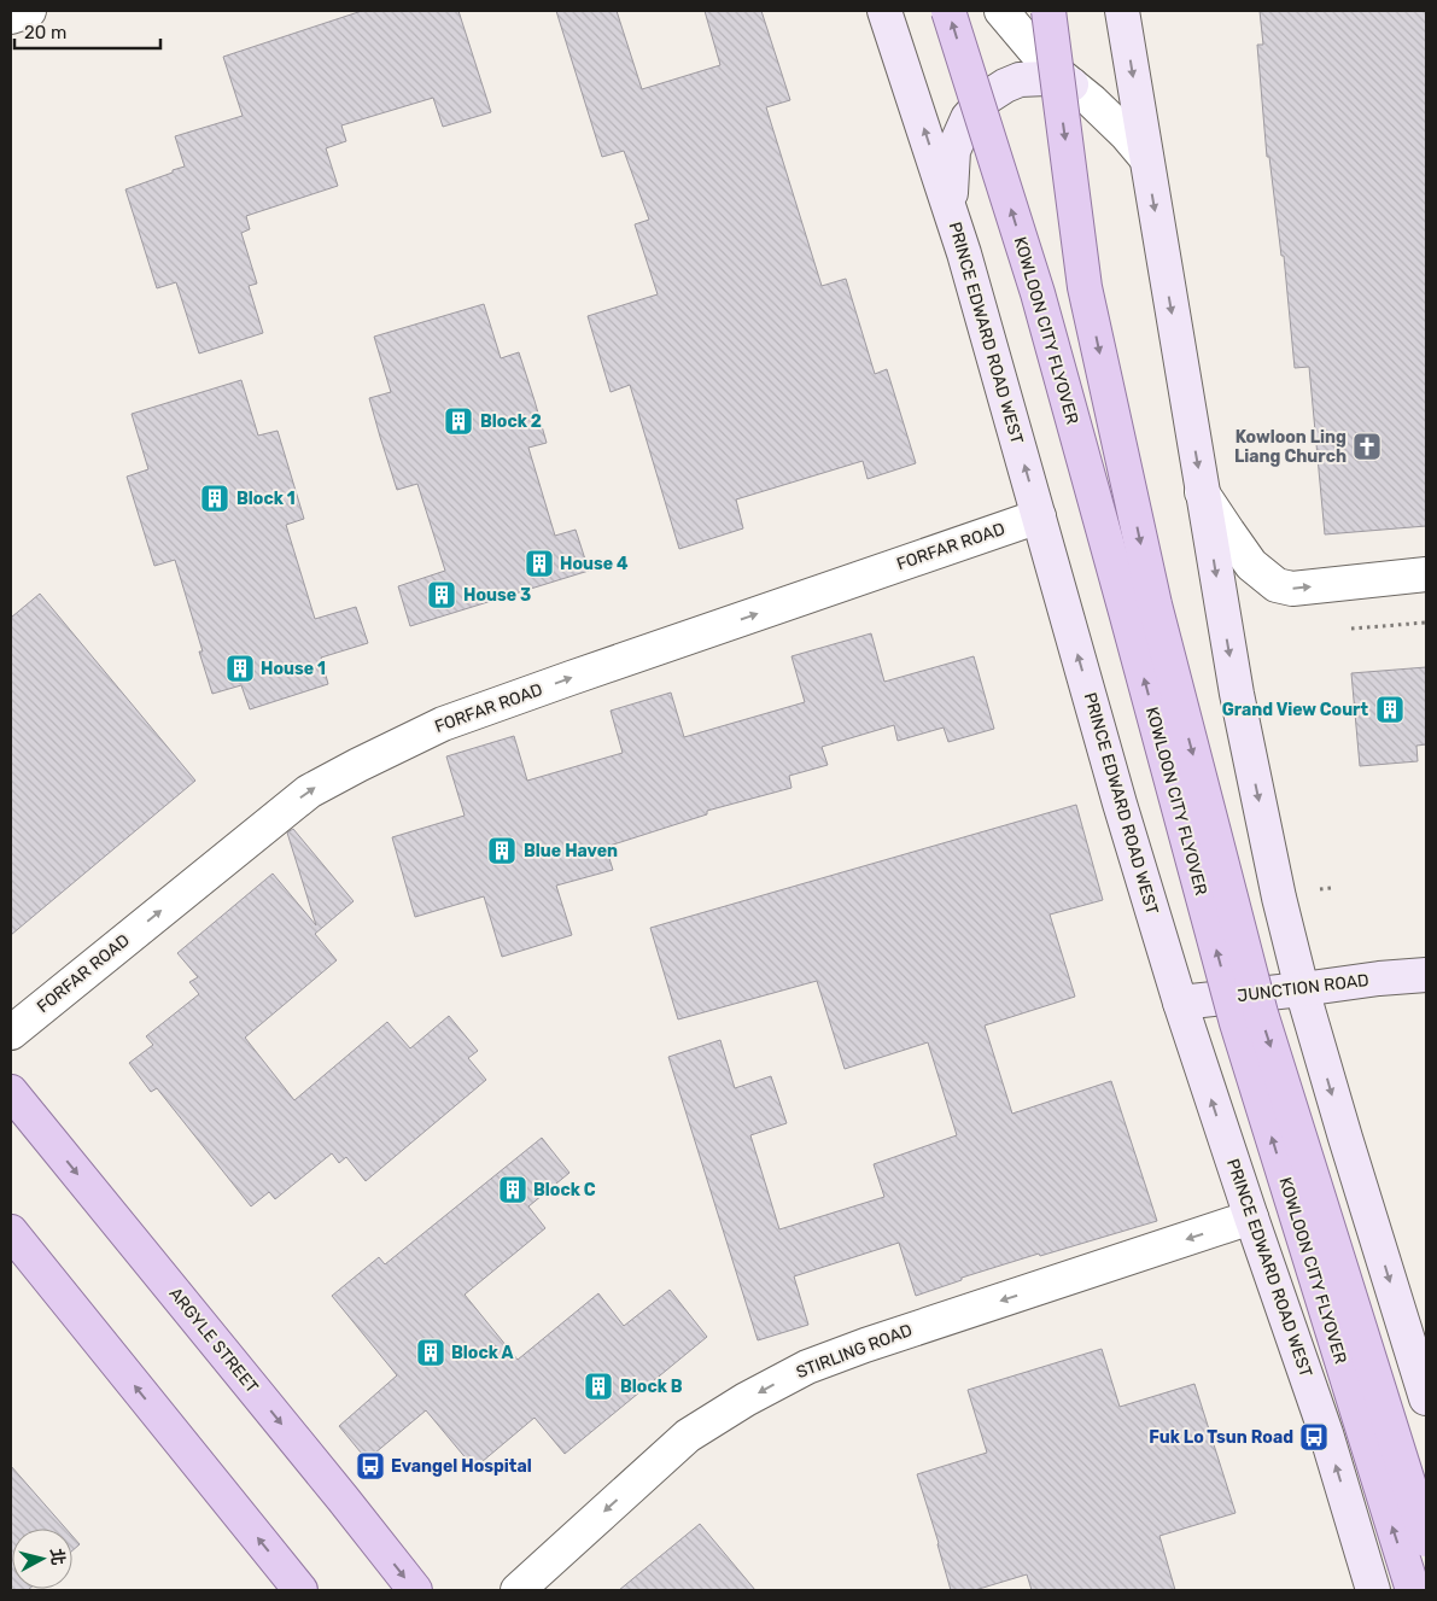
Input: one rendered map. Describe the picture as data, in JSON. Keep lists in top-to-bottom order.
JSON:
{
  "streets": {
    "main road": [
      "KOWLOON CITY FLYOVER",
      "PRINCE EDWARD ROAD WEST",
      "JUNCTION ROAD",
      "ARGYLE STREET"
    ],
    "street": ["FORFAR ROAD", "STIRLING ROAD"]
  },
  "crossings": [
    ["PRINCE EDWARD ROAD WEST", "FORFAR ROAD"],
    ["PRINCE EDWARD ROAD WEST", "JUNCTION ROAD"],
    ["PRINCE EDWARD ROAD WEST", "STIRLING ROAD"]
  ],
  "one_way": ["FORFAR ROAD", "STIRLING ROAD"],
  "places": {
    "building": [
      "Block 2",
      "Block 1",
      "House 4",
      "House 3",
      "House 1",
      "Grand View Court",
      "Blue Haven",
      "Block C",
      "Block A",
      "Block B"
    ],
    "church": ["Kowloon Ling Liang Church"],
    "bus stop": ["Fuk Lo Tsun Road", "Evangel Hospital"]
  },
  "scale_bar": "20 m",
  "north": "right"
}
